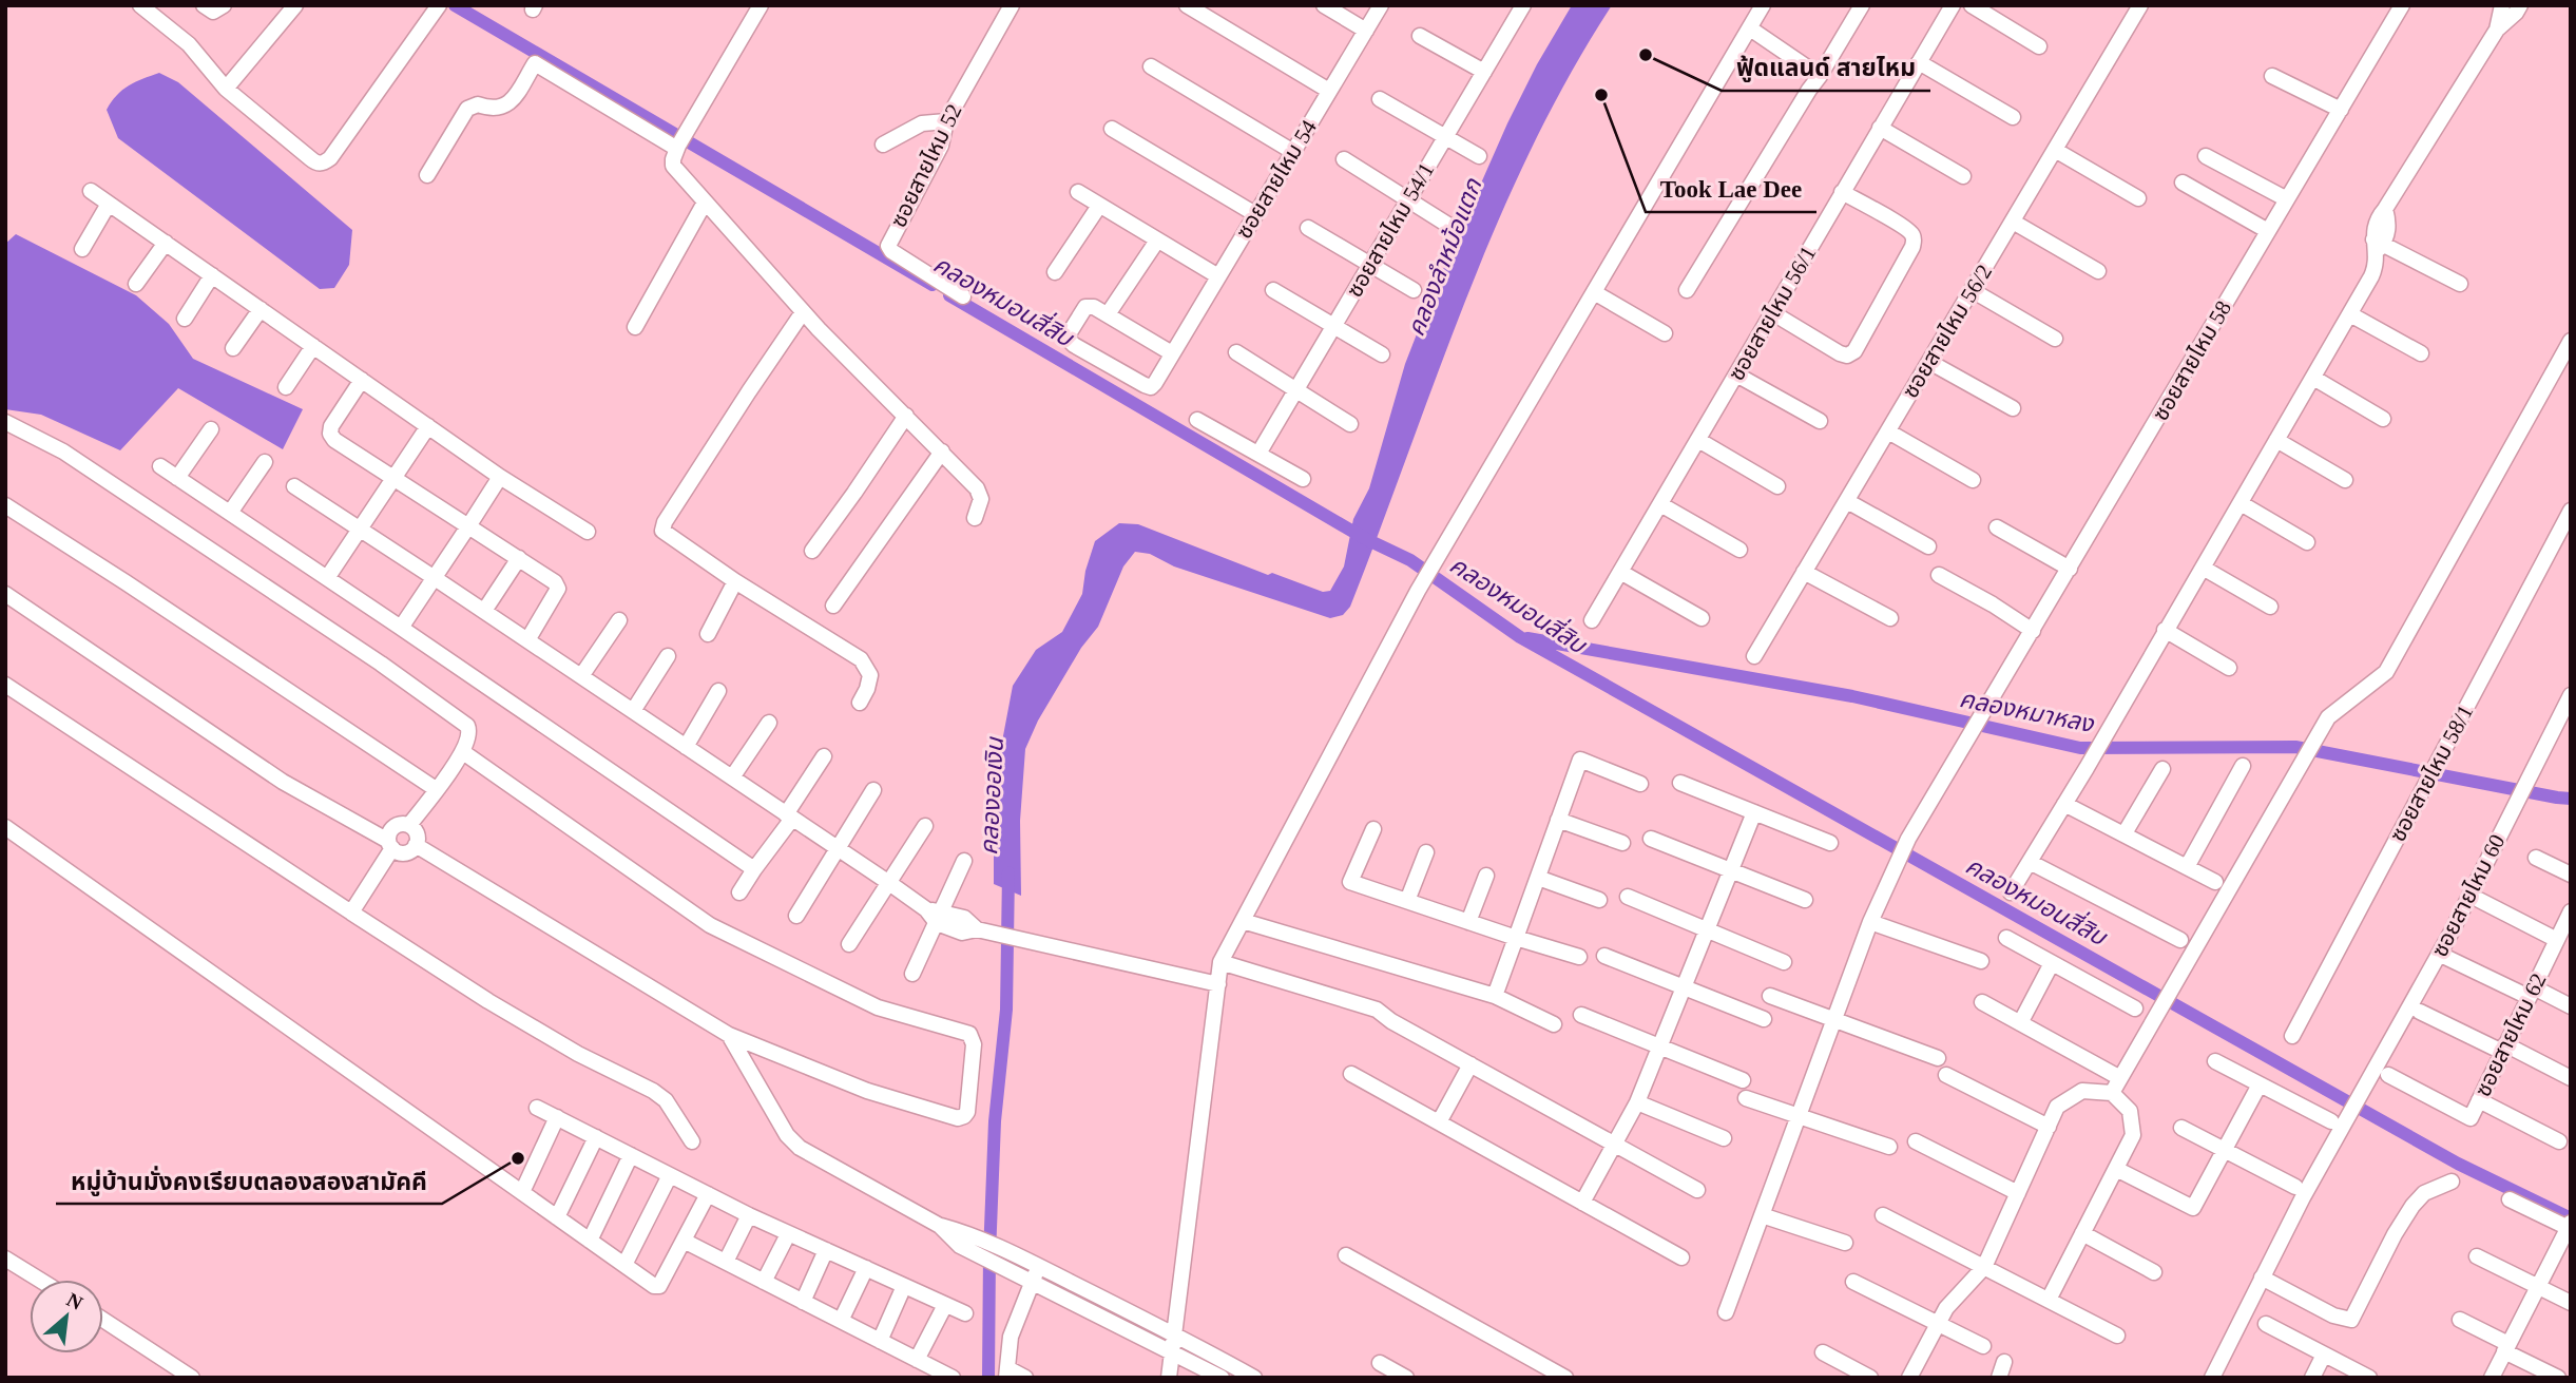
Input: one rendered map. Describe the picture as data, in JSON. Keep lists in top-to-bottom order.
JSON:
{
  "streets": {
    "street": [
      "ซอยสายไหม 52",
      "ซอยสายไหม 54",
      "ซอยสายไหม 54/1",
      "ซอยสายไหม 56/1",
      "ซอยสายไหม 56/2",
      "ซอยสายไหม 58",
      "ซอยสายไหม 58/1",
      "ซอยสายไหม 60",
      "ซอยสายไหม 62"
    ]
  },
  "water": [
    "คลองลำหม้อแตก",
    "คลองหมอนสี่สิบ",
    "คลองหมาหลง",
    "คลองออเงิน"
  ],
  "places": ["ฟู้ดแลนด์ สายไหม", "Took Lae Dee", "หมู่บ้านมั่งคงเรียบตลองสองสามัคคี"],
  "north": "top right"
}
